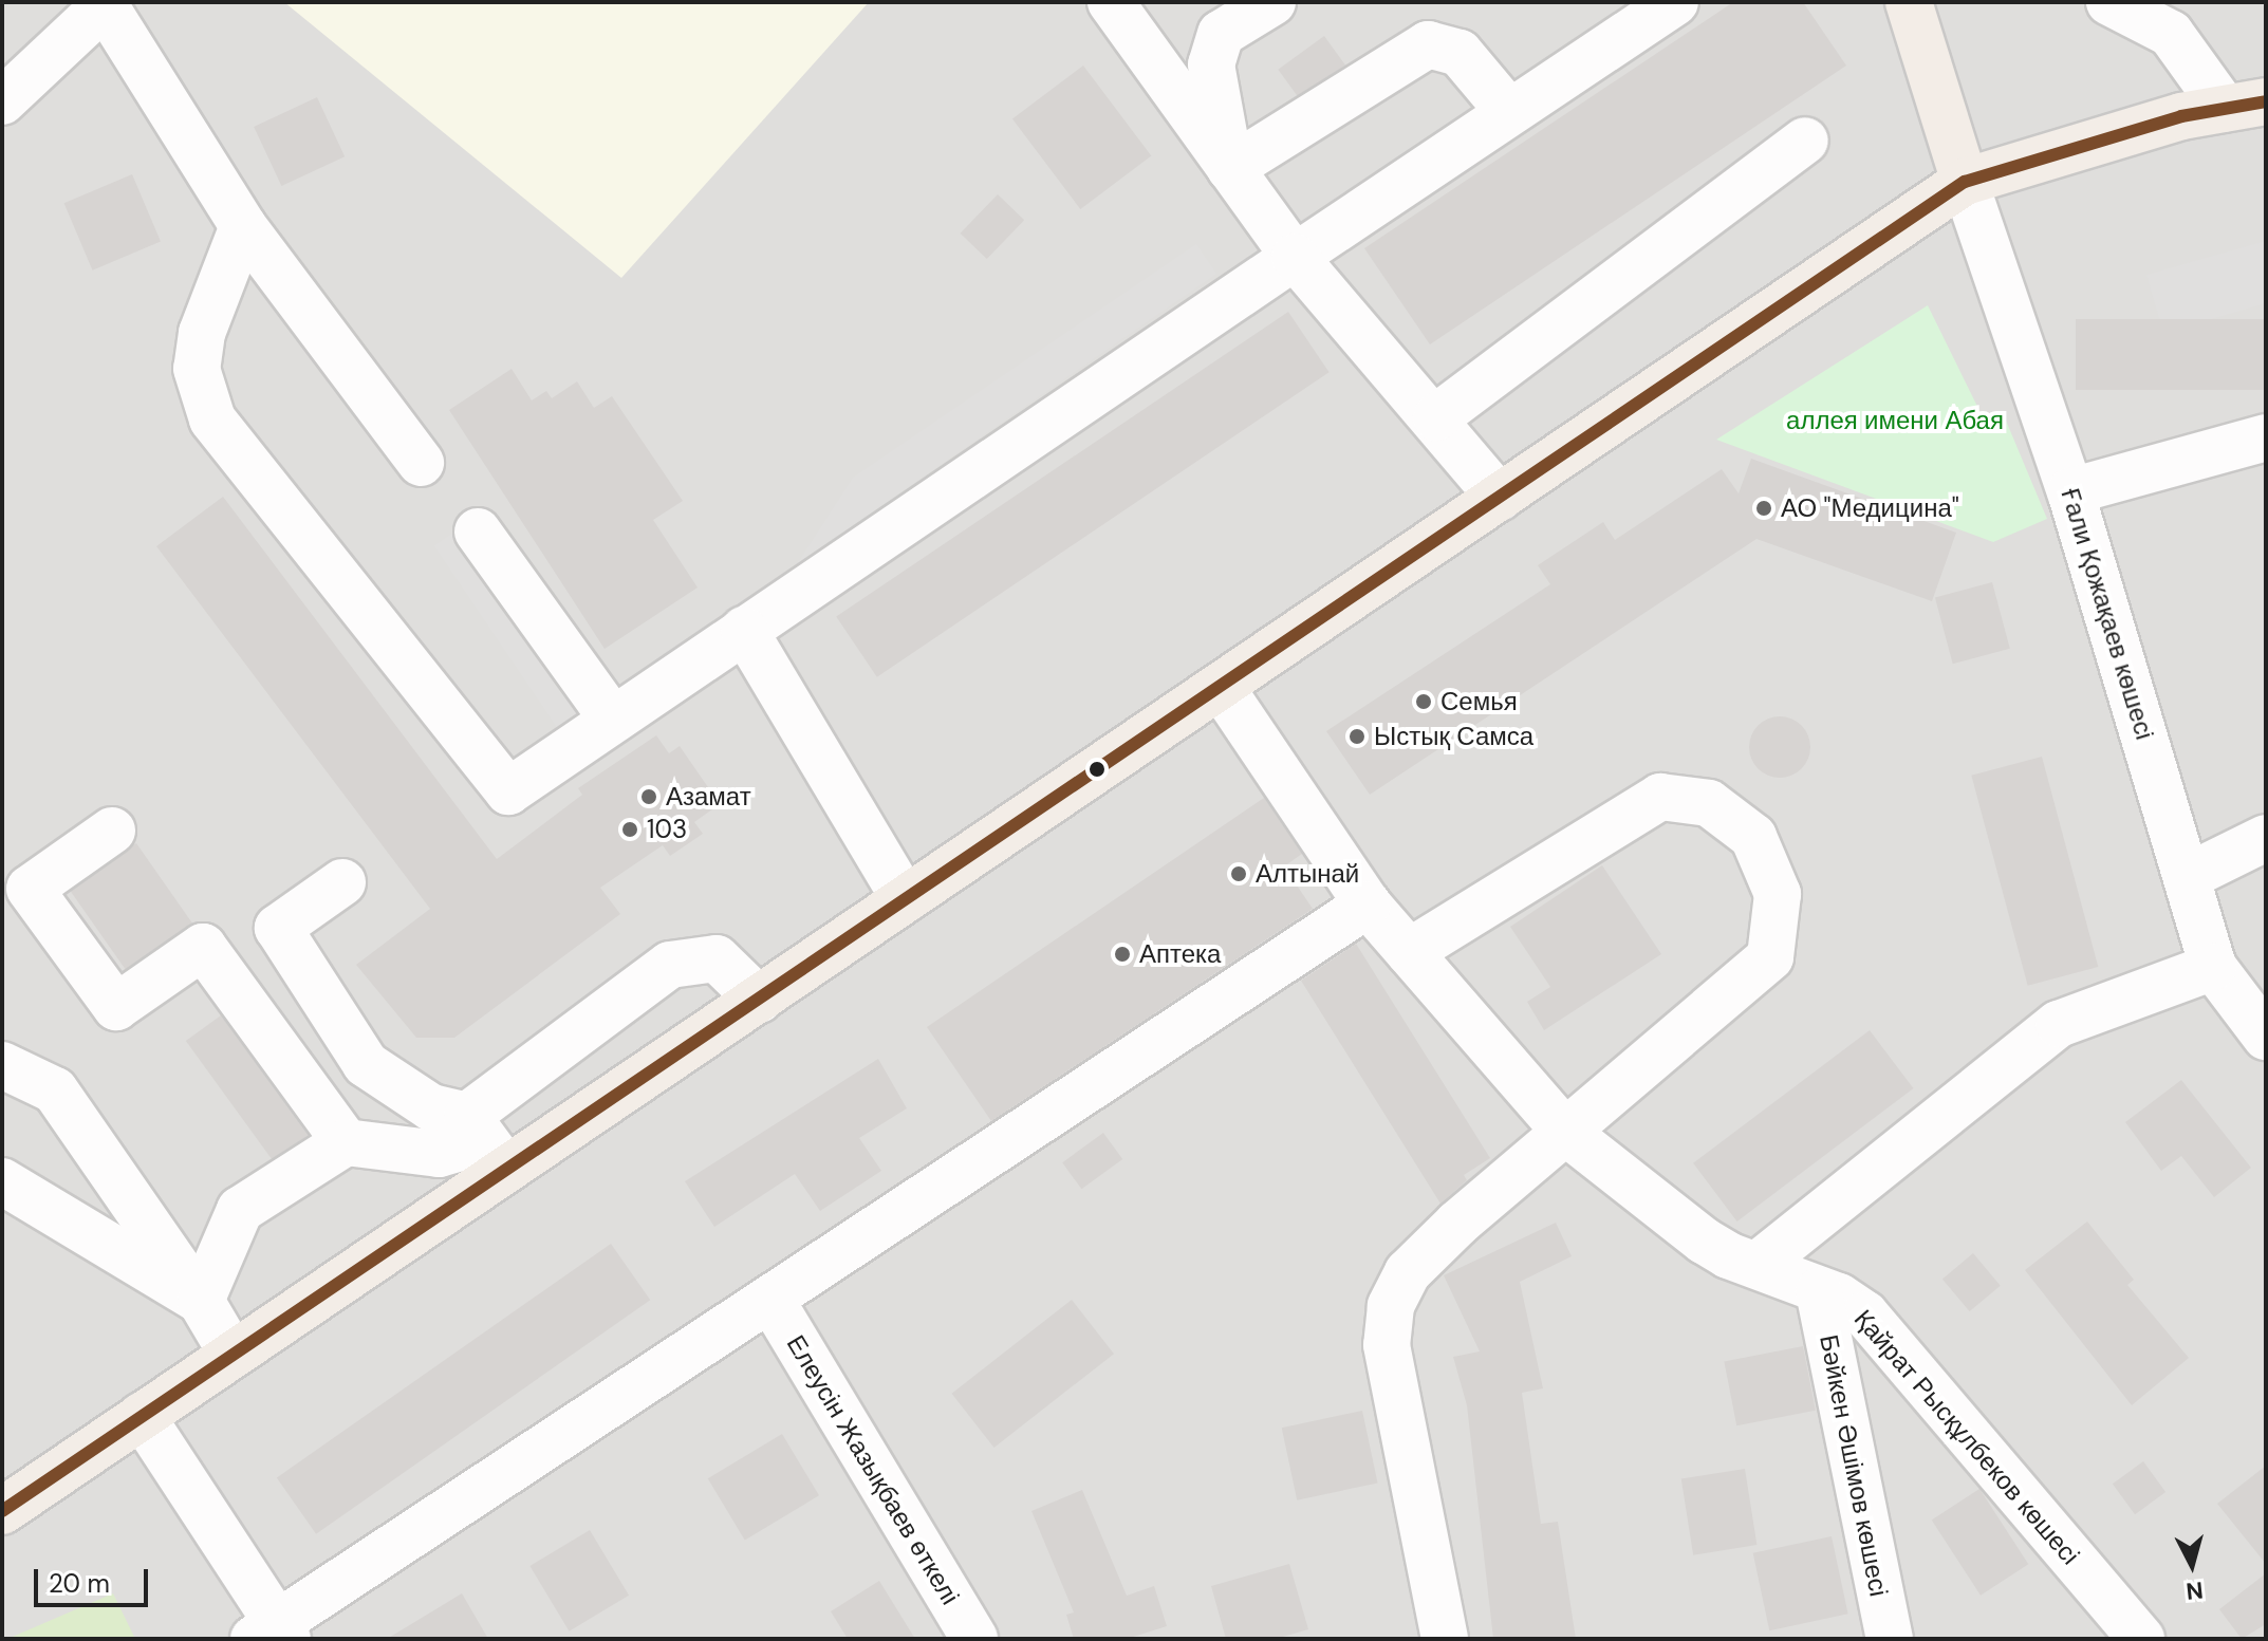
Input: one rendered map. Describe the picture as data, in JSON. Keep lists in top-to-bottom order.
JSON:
{
  "streets": {
    "street": [
      "Ғали Қожақаев көшесі",
      "Қайрат Рысқұлбеков көшесі",
      "Бәйкен Әшімов көшесі",
      "Елеусін Жазықбаев өткелі"
    ]
  },
  "crossings": [
    ["Қайрат Рысқұлбеков көшесі", "Бәйкен Әшімов көшесі"]
  ],
  "parks": ["аллея имени Абая"],
  "places": [
    "АО \"Медицина\"",
    "Семья",
    "Ыстық Самса",
    "Азамат",
    "103",
    "Алтынай",
    "Аптека"
  ],
  "scale_bar": "20 m",
  "north": "bottom"
}
